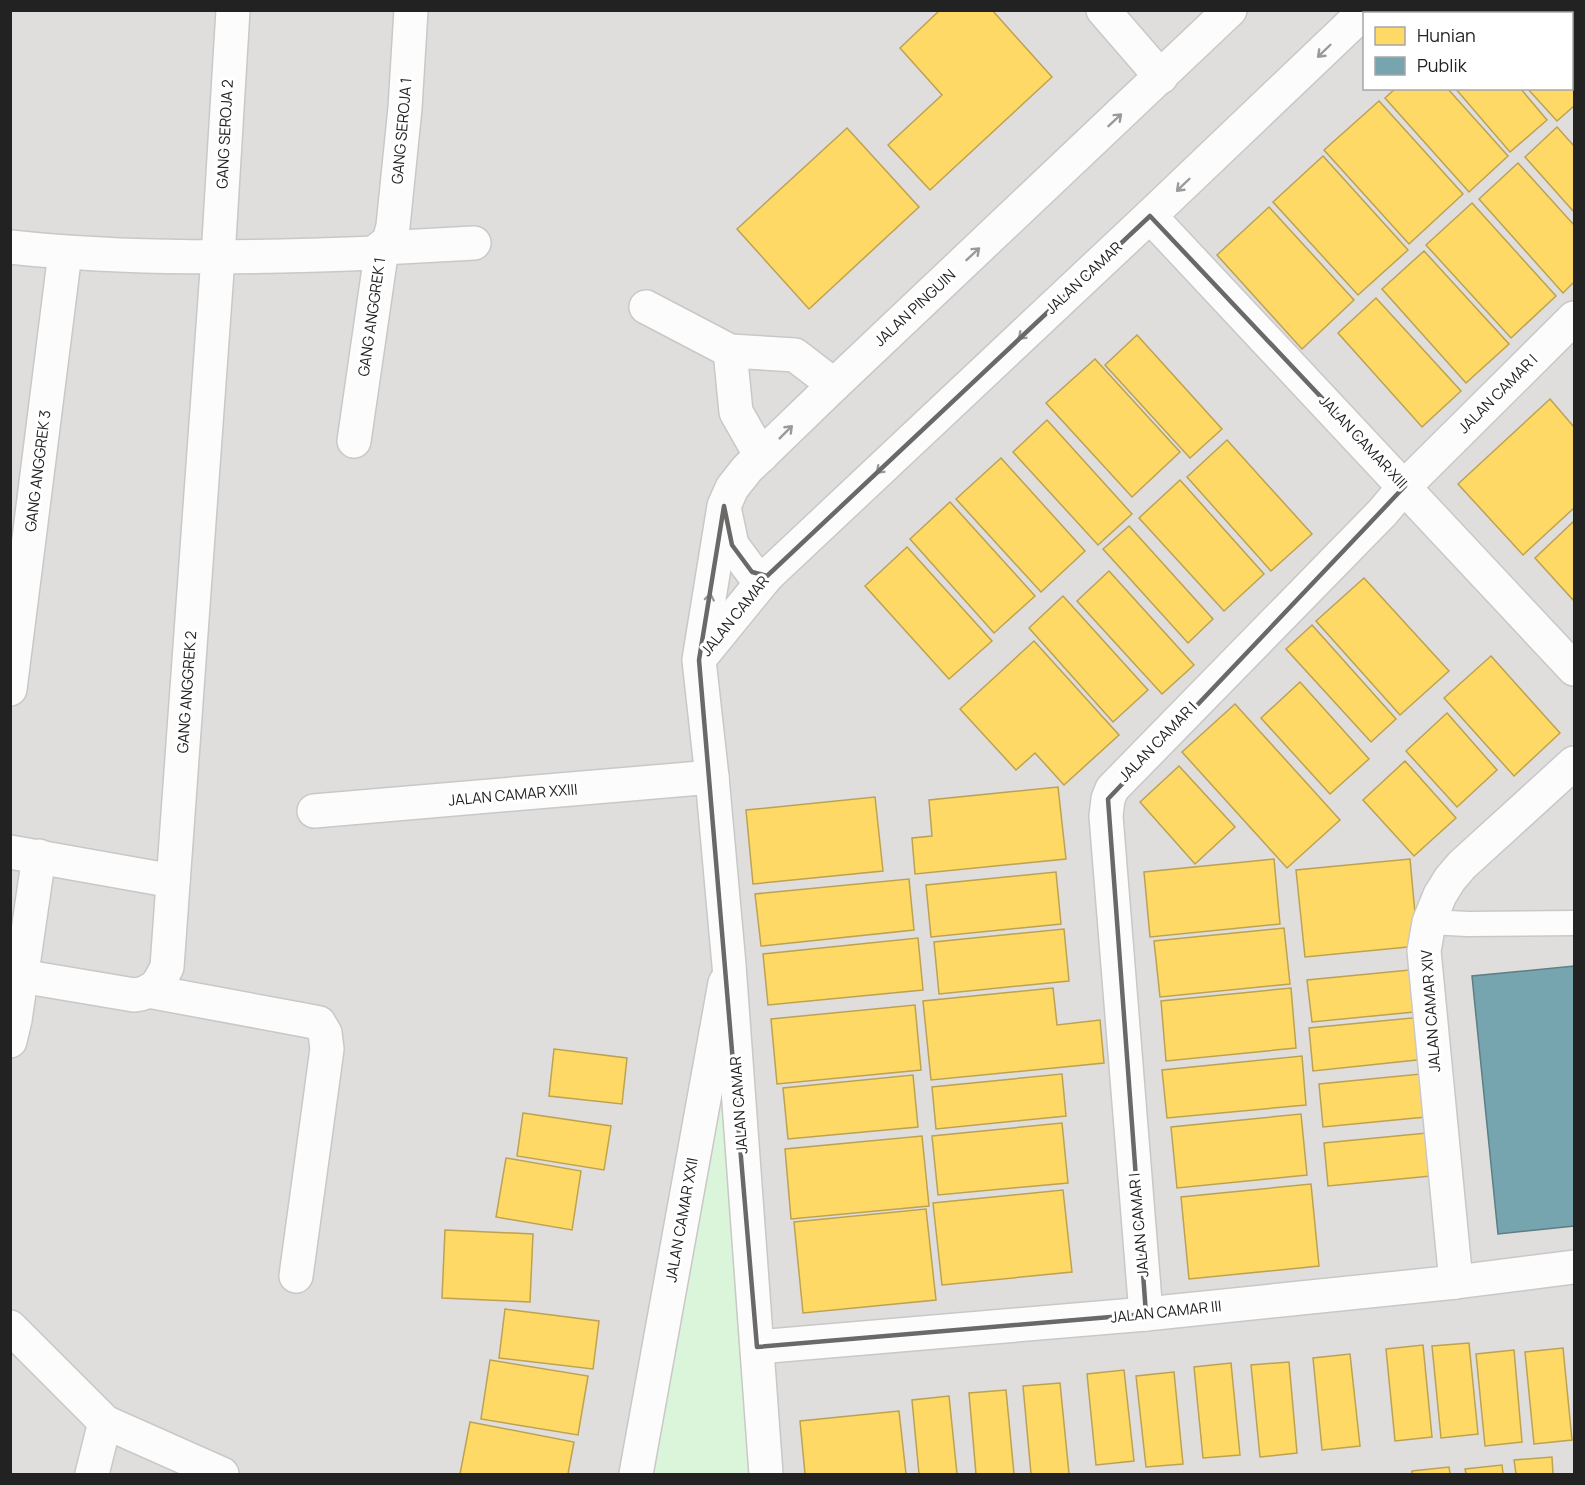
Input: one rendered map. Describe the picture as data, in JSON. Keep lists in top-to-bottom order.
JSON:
{
  "streets": {
    "street": [
      "GANG SEROJA 1",
      "GANG SEROJA 2",
      "JALAN CAMAR",
      "JALAN PINGUIN",
      "GANG ANGGREK 1",
      "JALAN CAMAR I",
      "JALAN CAMAR XIII",
      "GANG ANGGREK 3",
      "GANG ANGGREK 2",
      "JALAN CAMAR XXIII",
      "JALAN CAMAR XIV",
      "JALAN CAMAR XXII",
      "JALAN CAMAR III"
    ]
  },
  "crossings": [
    ["GANG SEROJA 1", "GANG ANGGREK 1"],
    ["GANG SEROJA 2", "GANG ANGGREK 2"],
    ["JALAN CAMAR", "JALAN PINGUIN"],
    ["JALAN CAMAR", "JALAN CAMAR XIII"],
    ["JALAN CAMAR", "JALAN CAMAR XXIII"],
    ["JALAN CAMAR", "JALAN CAMAR XXII"],
    ["JALAN CAMAR", "JALAN CAMAR III"],
    ["JALAN CAMAR I", "JALAN CAMAR XIII"],
    ["JALAN CAMAR I", "JALAN CAMAR III"],
    ["JALAN CAMAR XIV", "JALAN CAMAR III"]
  ],
  "one_way": ["JALAN CAMAR", "JALAN PINGUIN"],
  "legend": ["Hunian", "Publik"]
}
